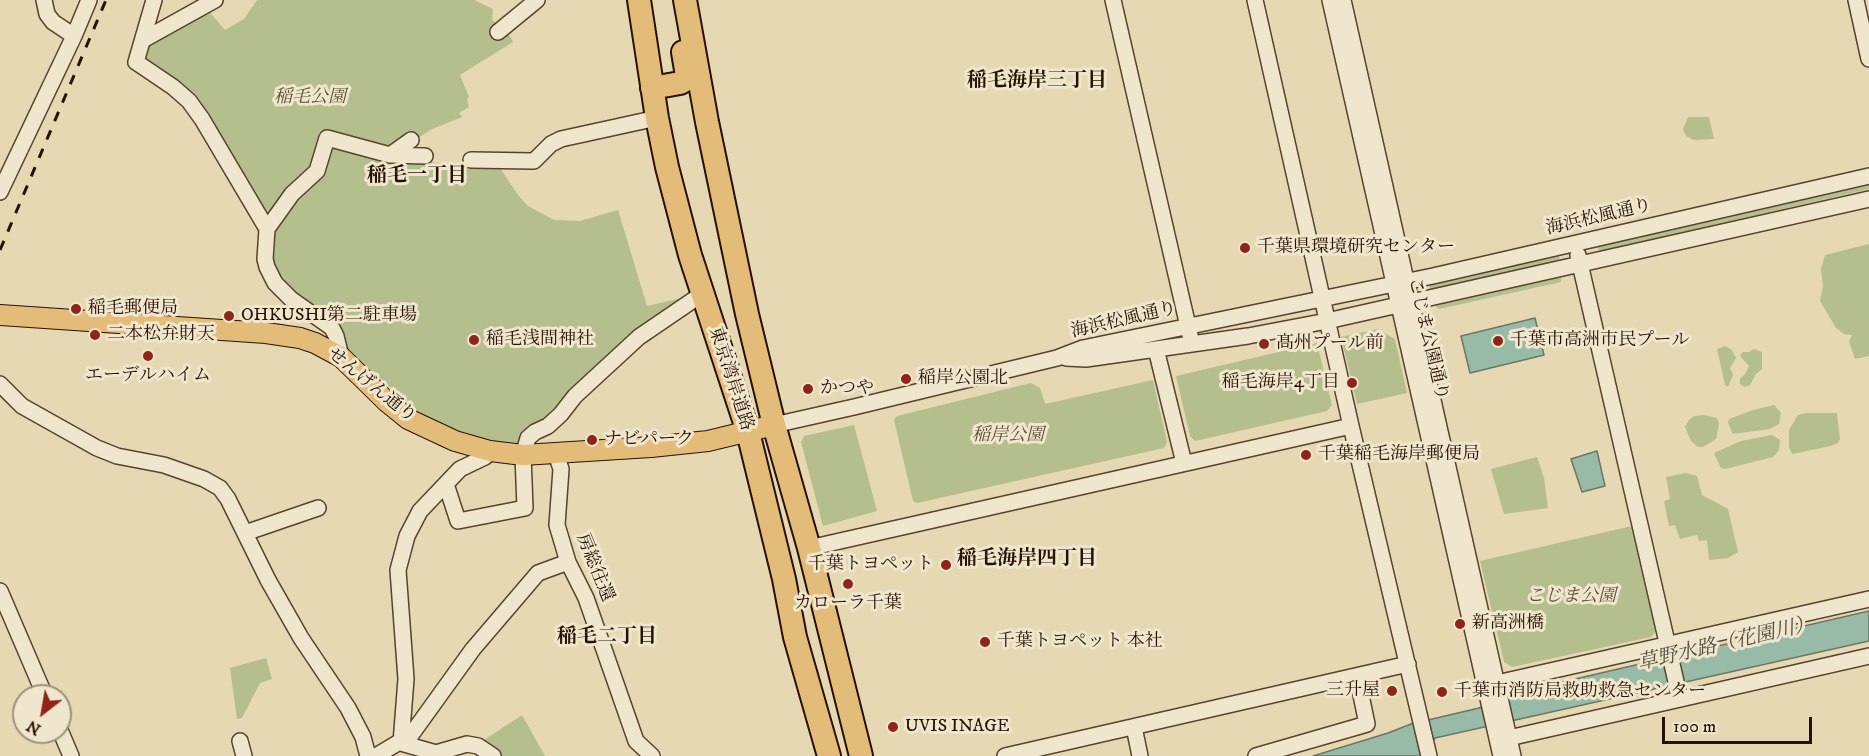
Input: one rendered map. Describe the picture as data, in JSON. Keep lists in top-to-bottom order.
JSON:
{
  "streets": {
    "highway": ["東京湾岸道路"],
    "main road": ["せんげん通り"],
    "street": ["海浜松風通り", "こじま公園通り", "房総往還"]
  },
  "crossings": [
    ["海浜松風通り", "こじま公園通り"],
    ["東京湾岸道路", "せんげん通り"],
    ["せんげん通り", "房総往還"]
  ],
  "districts": [
    "稲毛海岸三丁目",
    "稲毛一丁目",
    "稲毛海岸四丁目",
    "稲毛二丁目"
  ],
  "water": ["草野水路（花園川）"],
  "parks": ["稲毛公園", "稲岸公園", "こじま公園"],
  "places": [
    "千葉県環境研究センター",
    "稲毛郵便局",
    "OHKUSHI第二駐車場",
    "二本松弁財天",
    "稲毛浅間神社",
    "千葉市高洲市民プール",
    "髙州プール前",
    "エーデルハイム",
    "稲岸公園北",
    "稲毛海岸4丁目",
    "かつや",
    "ナビパーク",
    "千葉稲毛海岸郵便局",
    "千葉トヨペット",
    "カローラ千葉",
    "新高洲橋",
    "千葉トヨペット 本社",
    "三升屋",
    "千葉市消防局救助救急センター",
    "UVIS INAGE"
  ],
  "scale_bar": "100 m",
  "north": "bottom left"
}
